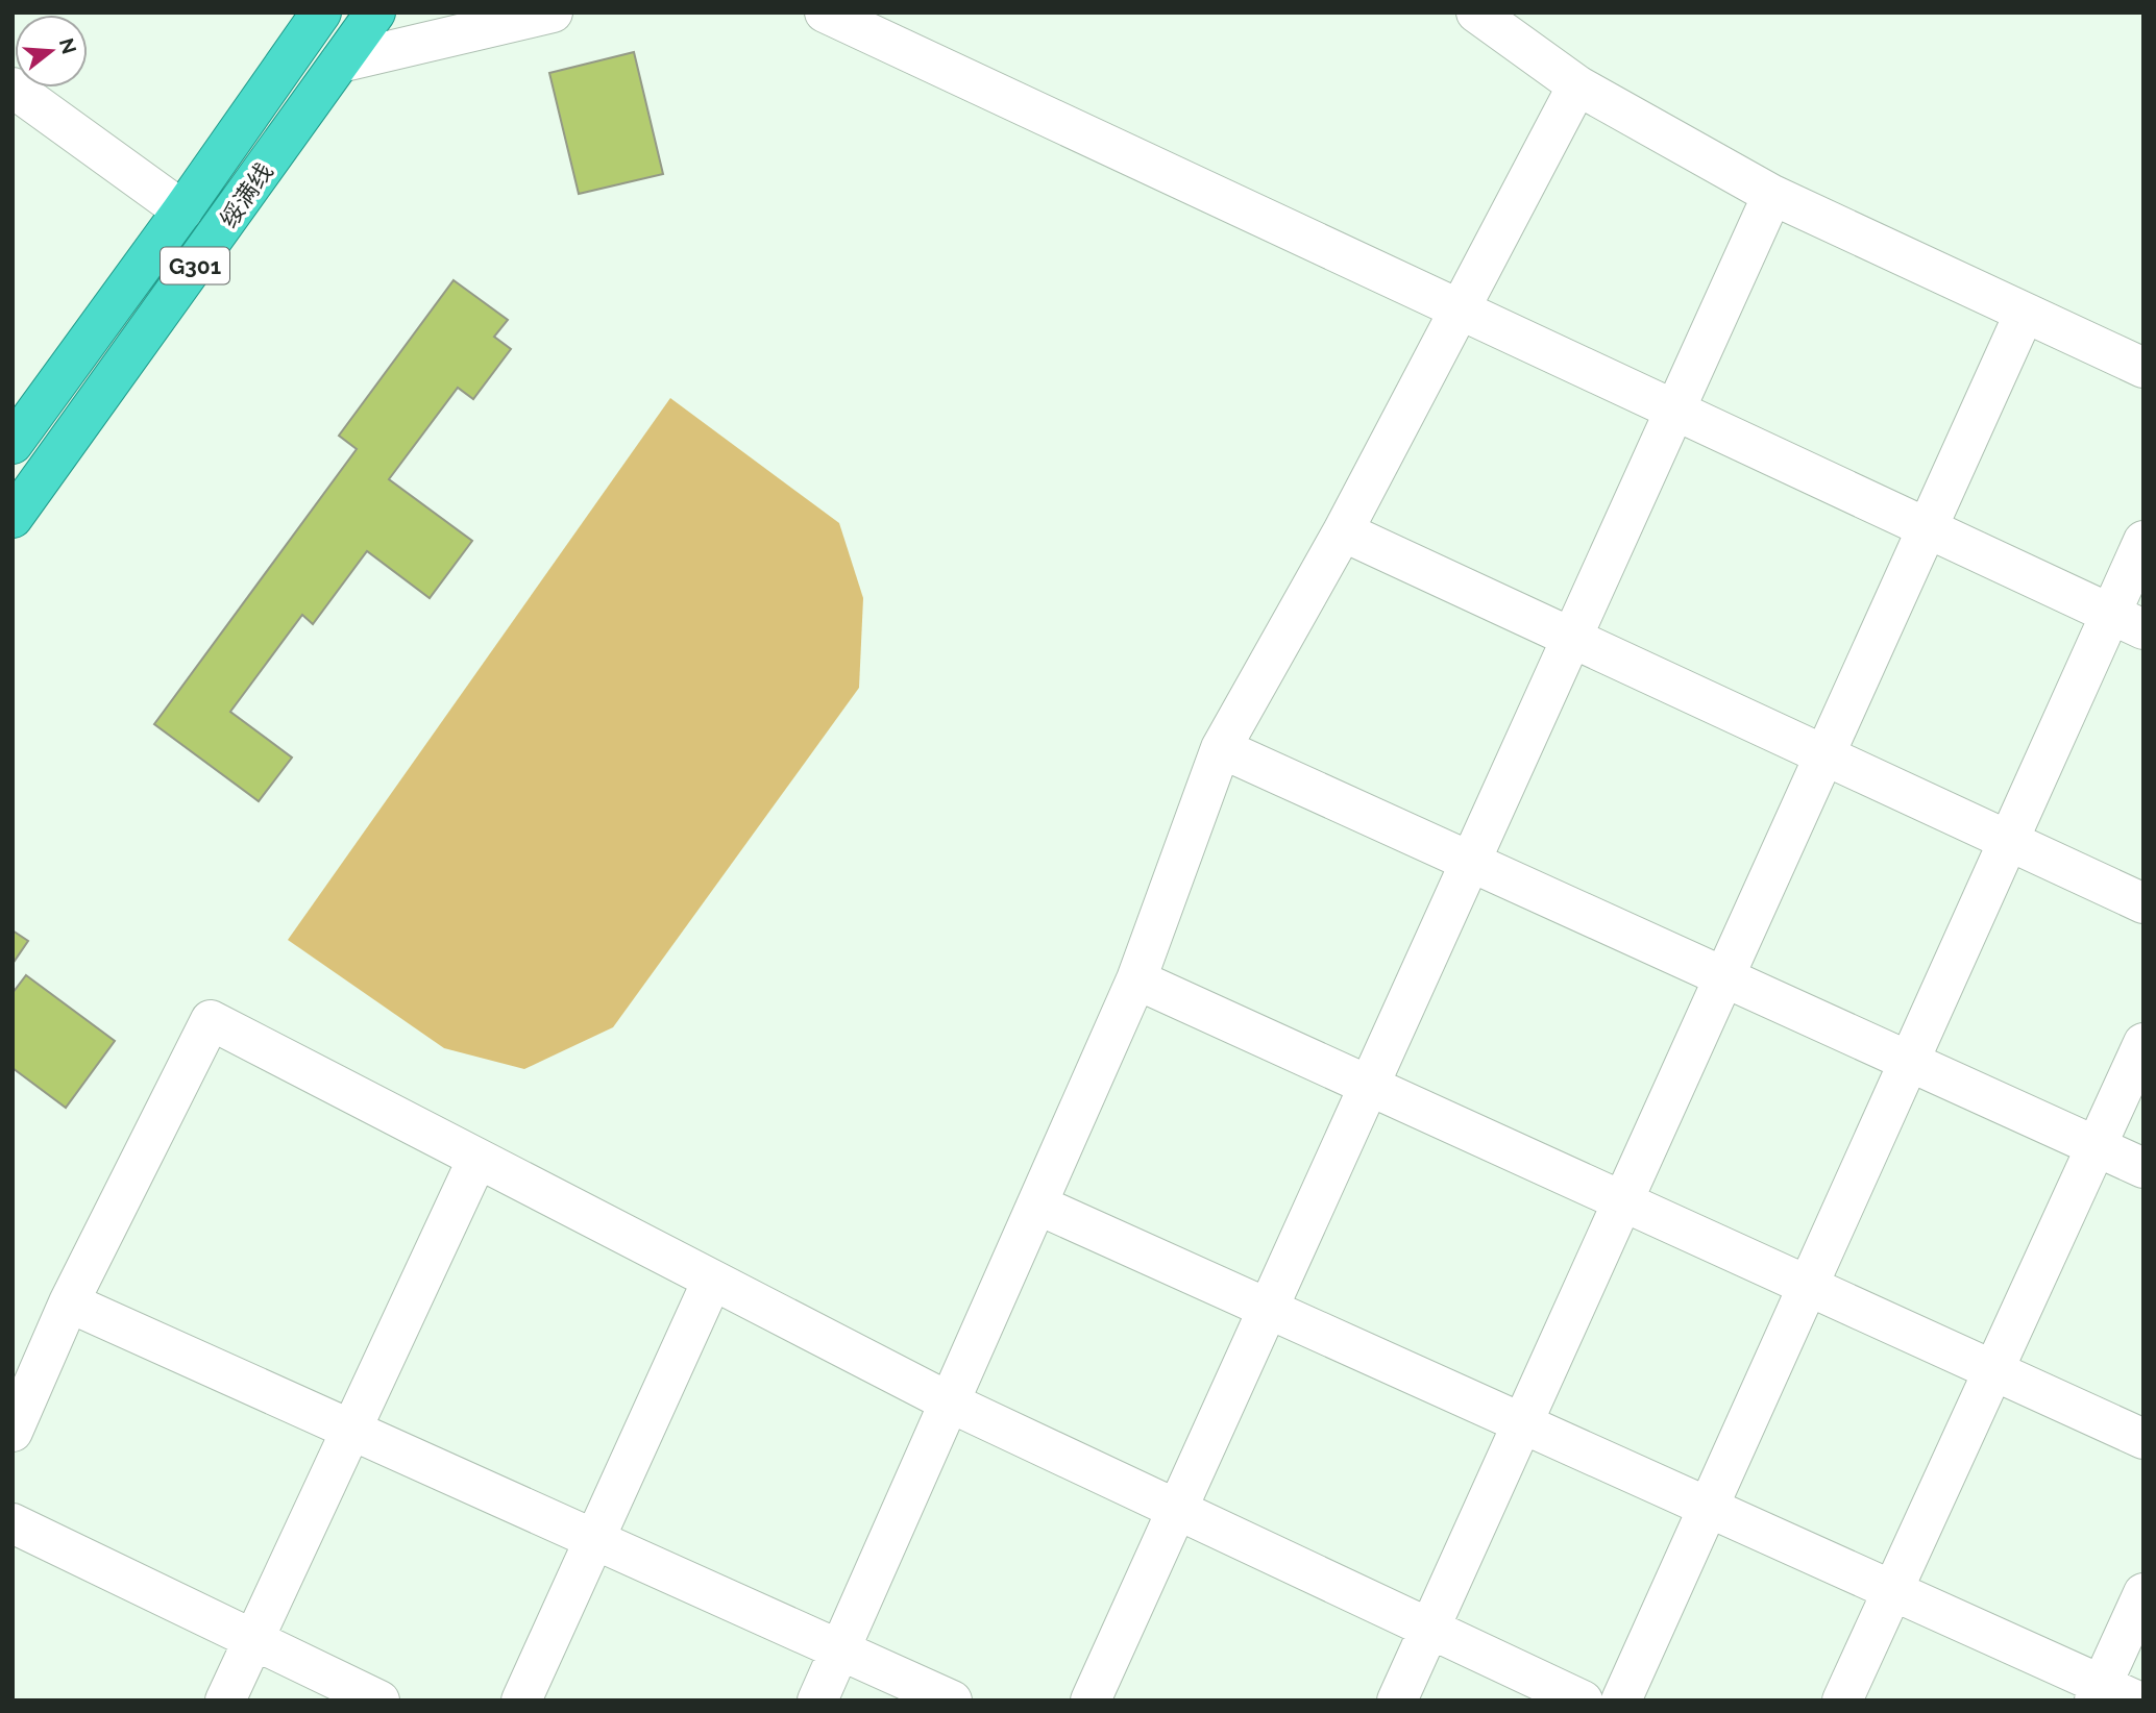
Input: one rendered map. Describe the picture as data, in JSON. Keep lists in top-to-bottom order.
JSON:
{
  "streets": {
    "highway": ["绥满线", "G301"]
  },
  "north": "right"
}
